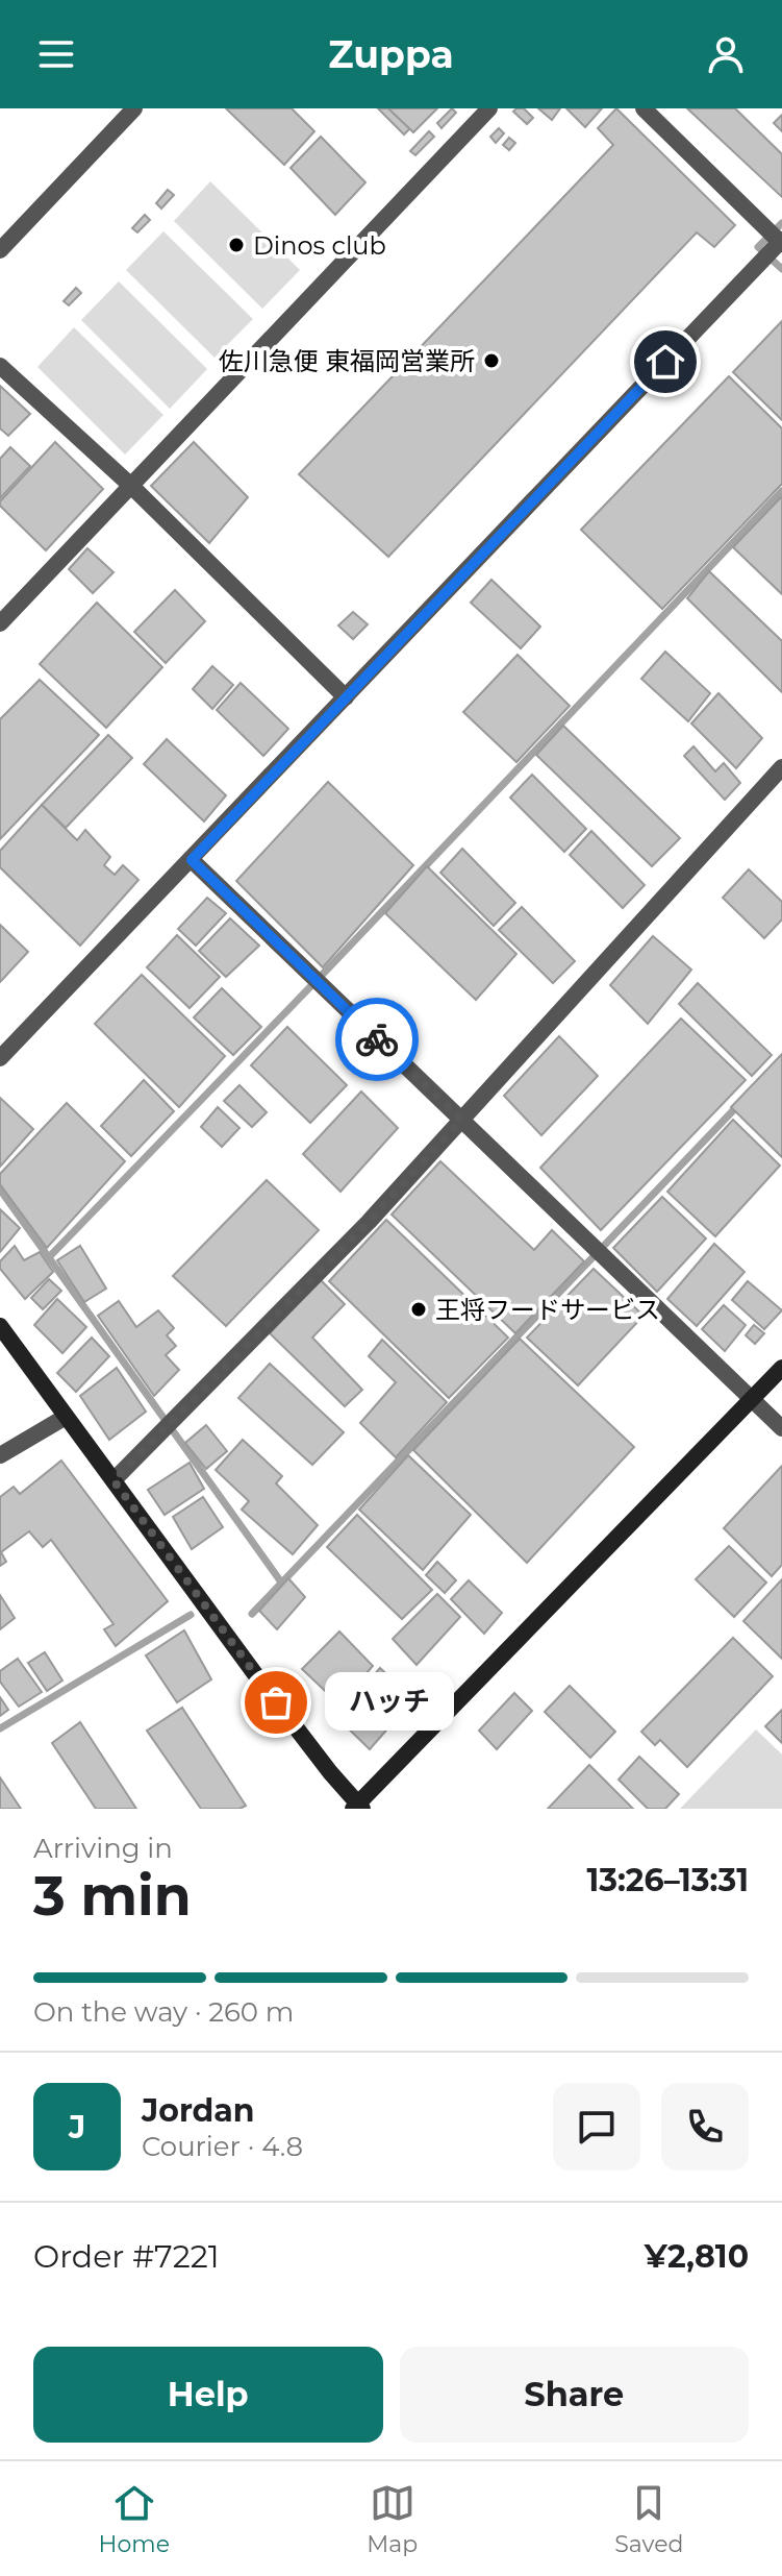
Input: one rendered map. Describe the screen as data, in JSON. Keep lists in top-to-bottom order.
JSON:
{
  "places": [
    "Dinos club",
    "佐川急便 東福岡営業所",
    "王将フードサービス",
    "ハッチ"
  ],
  "page": {
    "header": "Zuppa",
    "bubble": "ハッチ",
    "heading": ["3 min", "Arriving in", "13:26–13:31"],
    "panel": [
      "Jordan",
      "Courier · 4.8",
      "Order #7221",
      "¥2,810"
    ],
    "bar": "On the way · 260 m",
    "round": "J",
    "buttons": ["Help", "Share"],
    "tabs": ["Home", "Map", "Saved"]
  }
}
